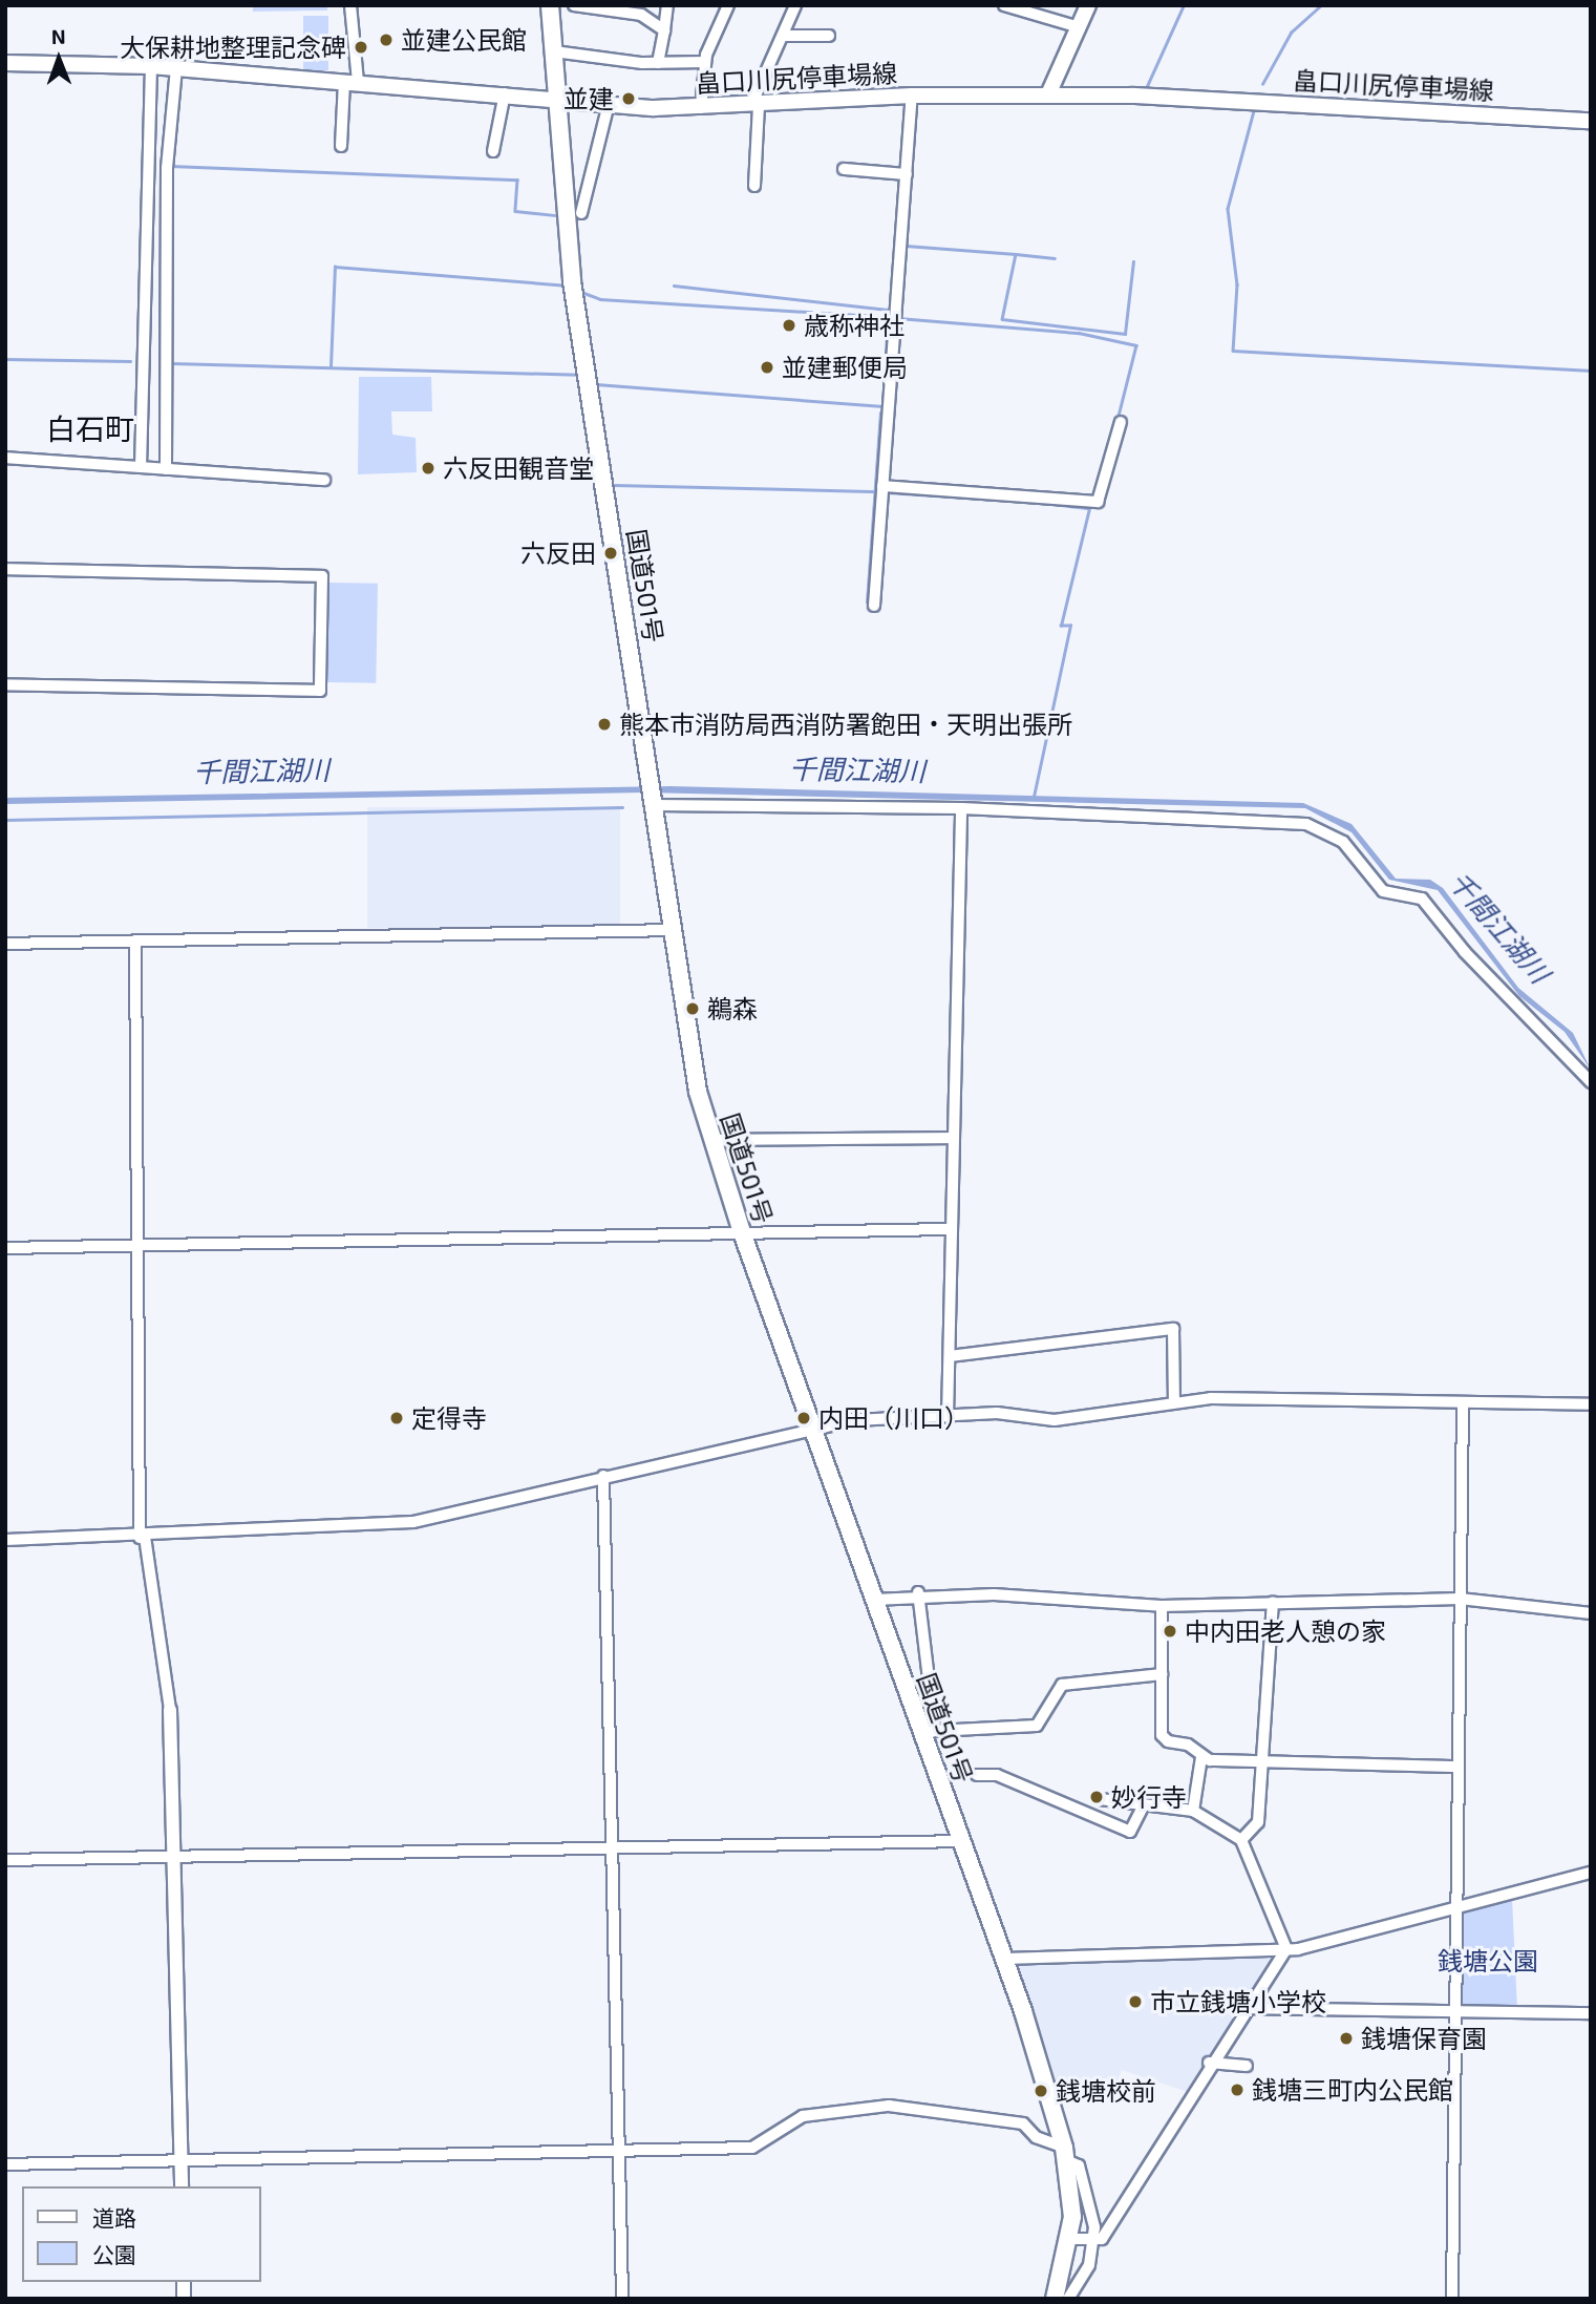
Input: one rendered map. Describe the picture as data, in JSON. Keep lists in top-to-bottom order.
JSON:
{
  "streets": {
    "highway": ["国道501号"],
    "main road": ["畠口川尻停車場線"]
  },
  "crossings": [
    ["畠口川尻停車場線", "国道501号"]
  ],
  "districts": ["白石町"],
  "water": ["千間江湖川"],
  "parks": ["銭塘公園"],
  "places": [
    "並建公民館",
    "大保耕地整理記念碑",
    "並建",
    "歳称神社",
    "並建郵便局",
    "六反田観音堂",
    "六反田",
    "熊本市消防局西消防署飽田・天明出張所",
    "鵜森",
    "定得寺",
    "内田（川口）",
    "中内田老人憩の家",
    "妙行寺",
    "市立銭塘小学校",
    "銭塘保育園",
    "銭塘三町内公民館",
    "銭塘校前"
  ],
  "legend": ["道路", "公園"],
  "north": "top"
}
